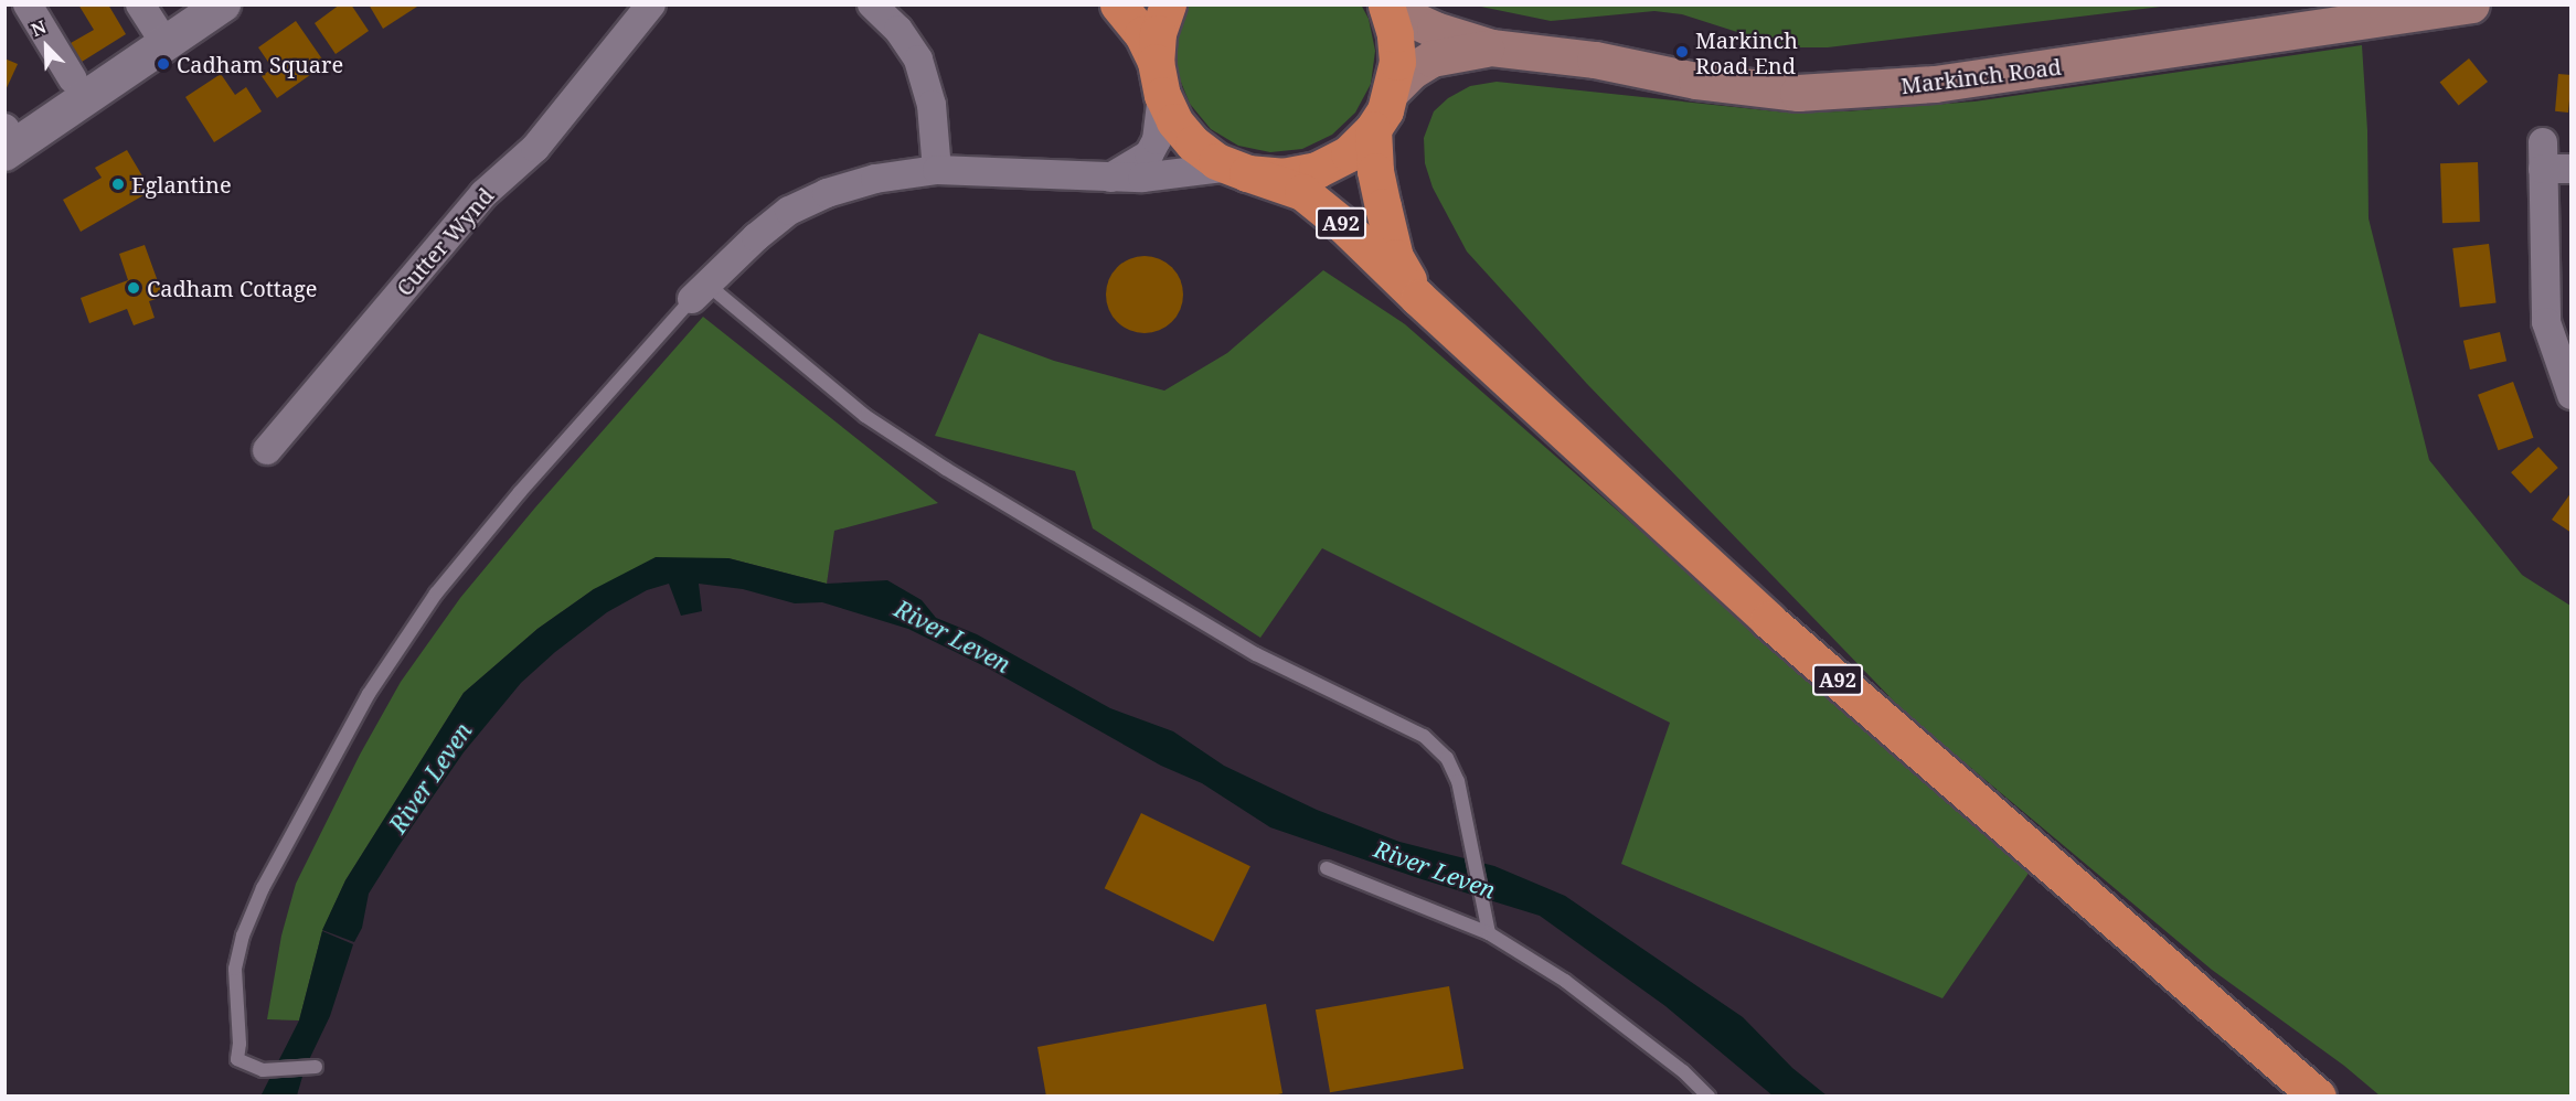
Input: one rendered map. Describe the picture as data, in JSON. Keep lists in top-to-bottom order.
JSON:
{
  "streets": {
    "highway": ["A92"],
    "main road": ["Markinch Road"],
    "street": ["Cutter Wynd"]
  },
  "crossings": [
    ["Markinch Road", "A92"]
  ],
  "water": ["River Leven"],
  "places": [
    "Markinch Road End",
    "Cadham Square",
    "Eglantine",
    "Cadham Cottage"
  ],
  "north": "top left"
}
